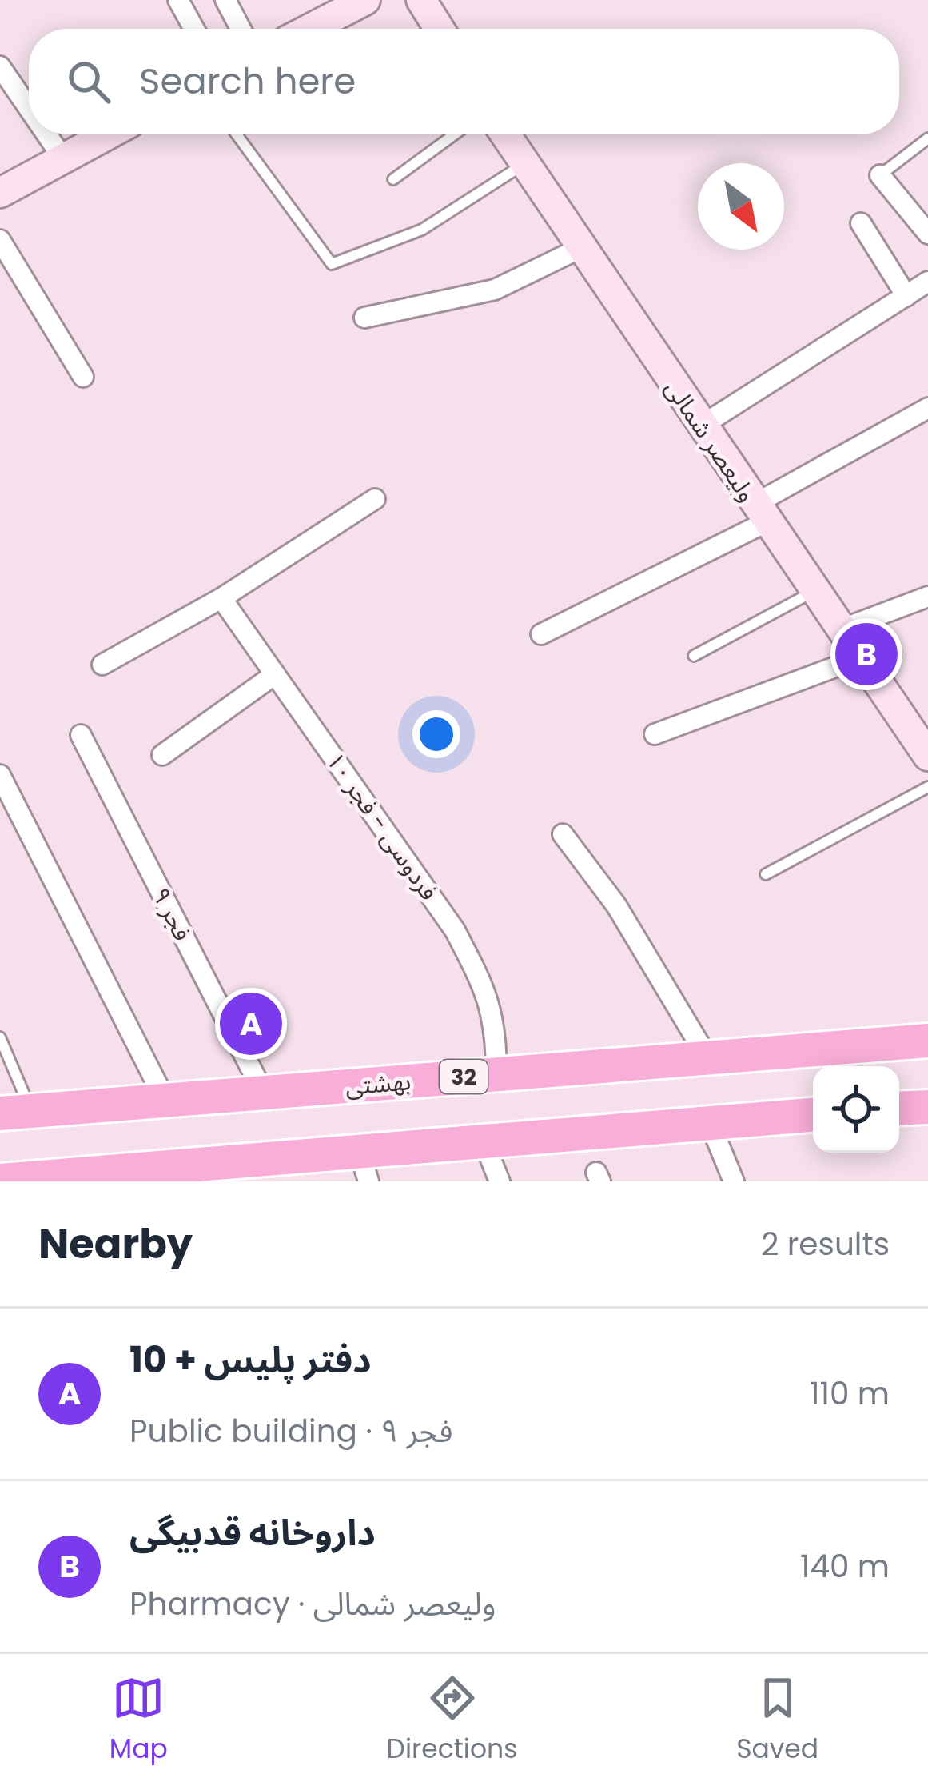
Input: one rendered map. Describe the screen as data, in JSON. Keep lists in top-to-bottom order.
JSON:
{
  "streets": {
    "highway": ["32", "بهشتی"],
    "main road": ["ولیعصر شمالی"],
    "street": ["فردوسی - فجر ۱۰", "فجر ۹"]
  },
  "crossings": [
    ["فردوسی - فجر ۱۰", "بهشتی"],
    ["فجر ۹", "بهشتی"]
  ],
  "north": "bottom right",
  "page": {
    "search": "Search here",
    "pins": ["B", "A"],
    "heading": ["Nearby", "2 results"],
    "list": [
      {
        "mark": "A",
        "name": "دفتر پلیس + 10",
        "note": "Public building · فجر ۹",
        "value": "110 m"
      },
      {
        "mark": "B",
        "name": "داروخانه قدبیگی",
        "note": "Pharmacy · ولیعصر شمالی",
        "value": "140 m"
      }
    ],
    "nav": ["Map", "Directions", "Saved"]
  }
}
